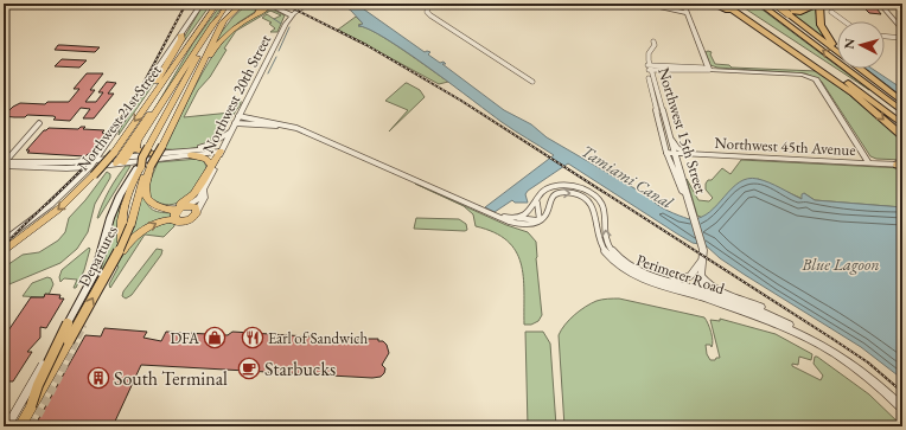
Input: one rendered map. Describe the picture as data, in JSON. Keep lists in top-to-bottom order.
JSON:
{
  "streets": {
    "main road": ["Northwest 21st Street", "Departures"],
    "street": [
      "Northwest 20th Street",
      "Northwest 15th Street",
      "Northwest 45th Avenue",
      "Perimeter Road"
    ]
  },
  "crossings": [
    ["Northwest 21st Street", "Departures"],
    ["Northwest 15th Street", "Northwest 45th Avenue"],
    ["Northwest 15th Street", "Perimeter Road"]
  ],
  "water": ["Tamiami Canal", "Blue Lagoon"],
  "places": {
    "shop": ["DFA"],
    "restaurant": ["Earl of Sandwich"],
    "cafe": ["Starbucks"],
    "building": ["South Terminal"]
  },
  "north": "left"
}
